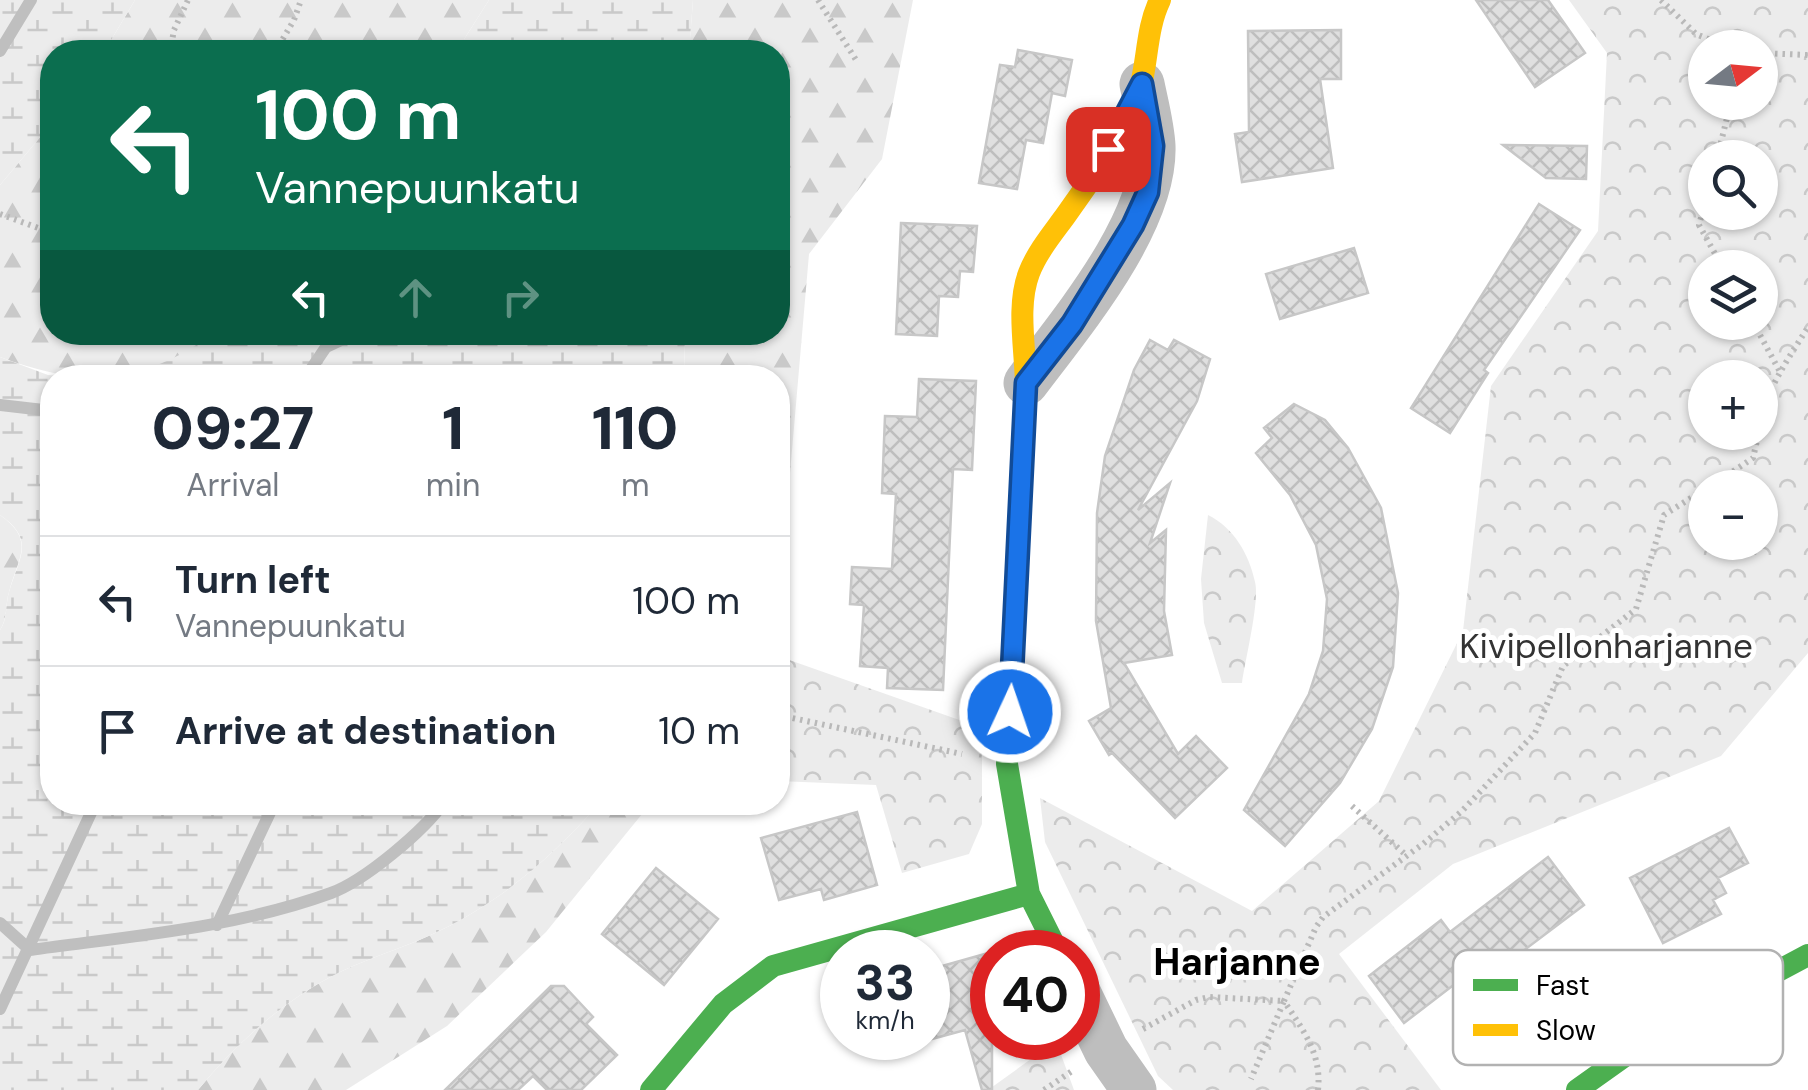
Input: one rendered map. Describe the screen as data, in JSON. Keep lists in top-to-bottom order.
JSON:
{
  "districts": ["Harjanne"],
  "parks": ["Kivipellonharjanne"],
  "legend": ["Fast", "Slow"],
  "north": "right",
  "page": {
    "map_buttons": ["+", "−"],
    "turn": ["100 m", "Vannepuunkatu"],
    "eta": [
      "09:27",
      "Arrival",
      "1",
      "min",
      "110",
      "m"
    ],
    "list": [
      {
        "name": "Turn left",
        "note": "Vannepuunkatu",
        "value": "100 m"
      },
      {
        "name": "Arrive at destination",
        "value": "10 m"
      }
    ],
    "speed": "33 km/h",
    "limit": "40"
  }
}
